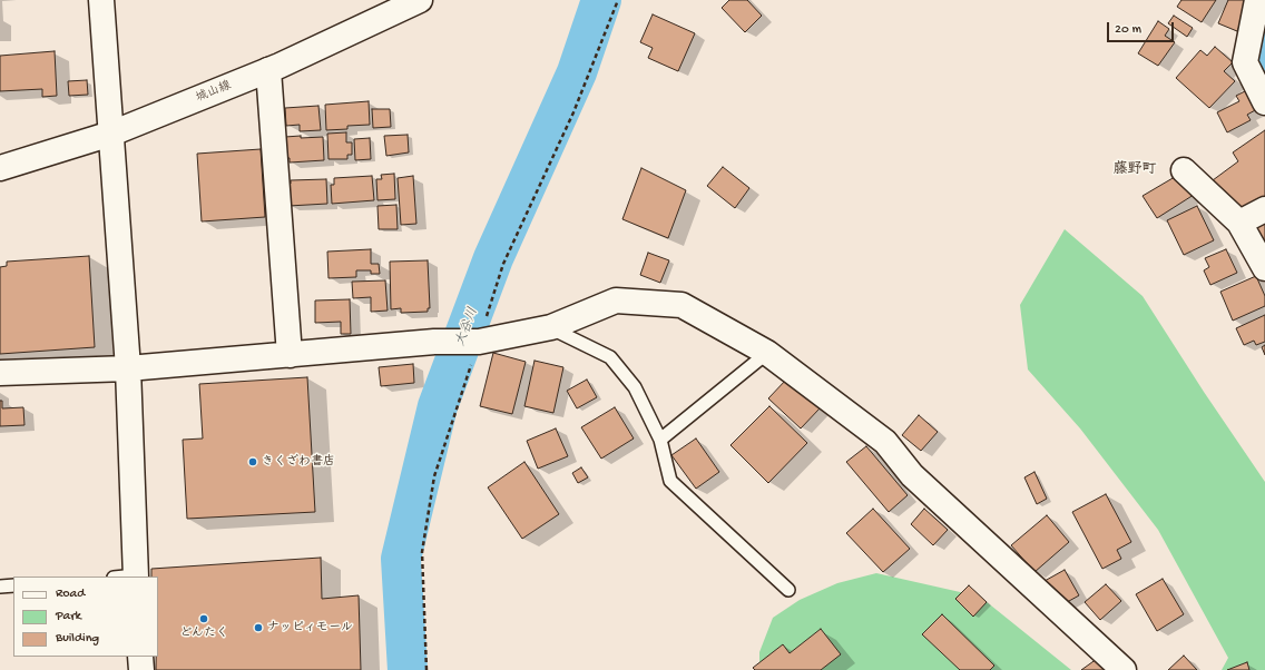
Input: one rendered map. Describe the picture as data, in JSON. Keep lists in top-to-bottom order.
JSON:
{
  "streets": {
    "street": ["城山線"]
  },
  "districts": ["藤野町"],
  "water": ["大谷川"],
  "places": ["きくざわ書店", "どんたく", "ナッピィモール"],
  "legend": ["Road", "Park", "Building"],
  "scale_bar": "20 m"
}
